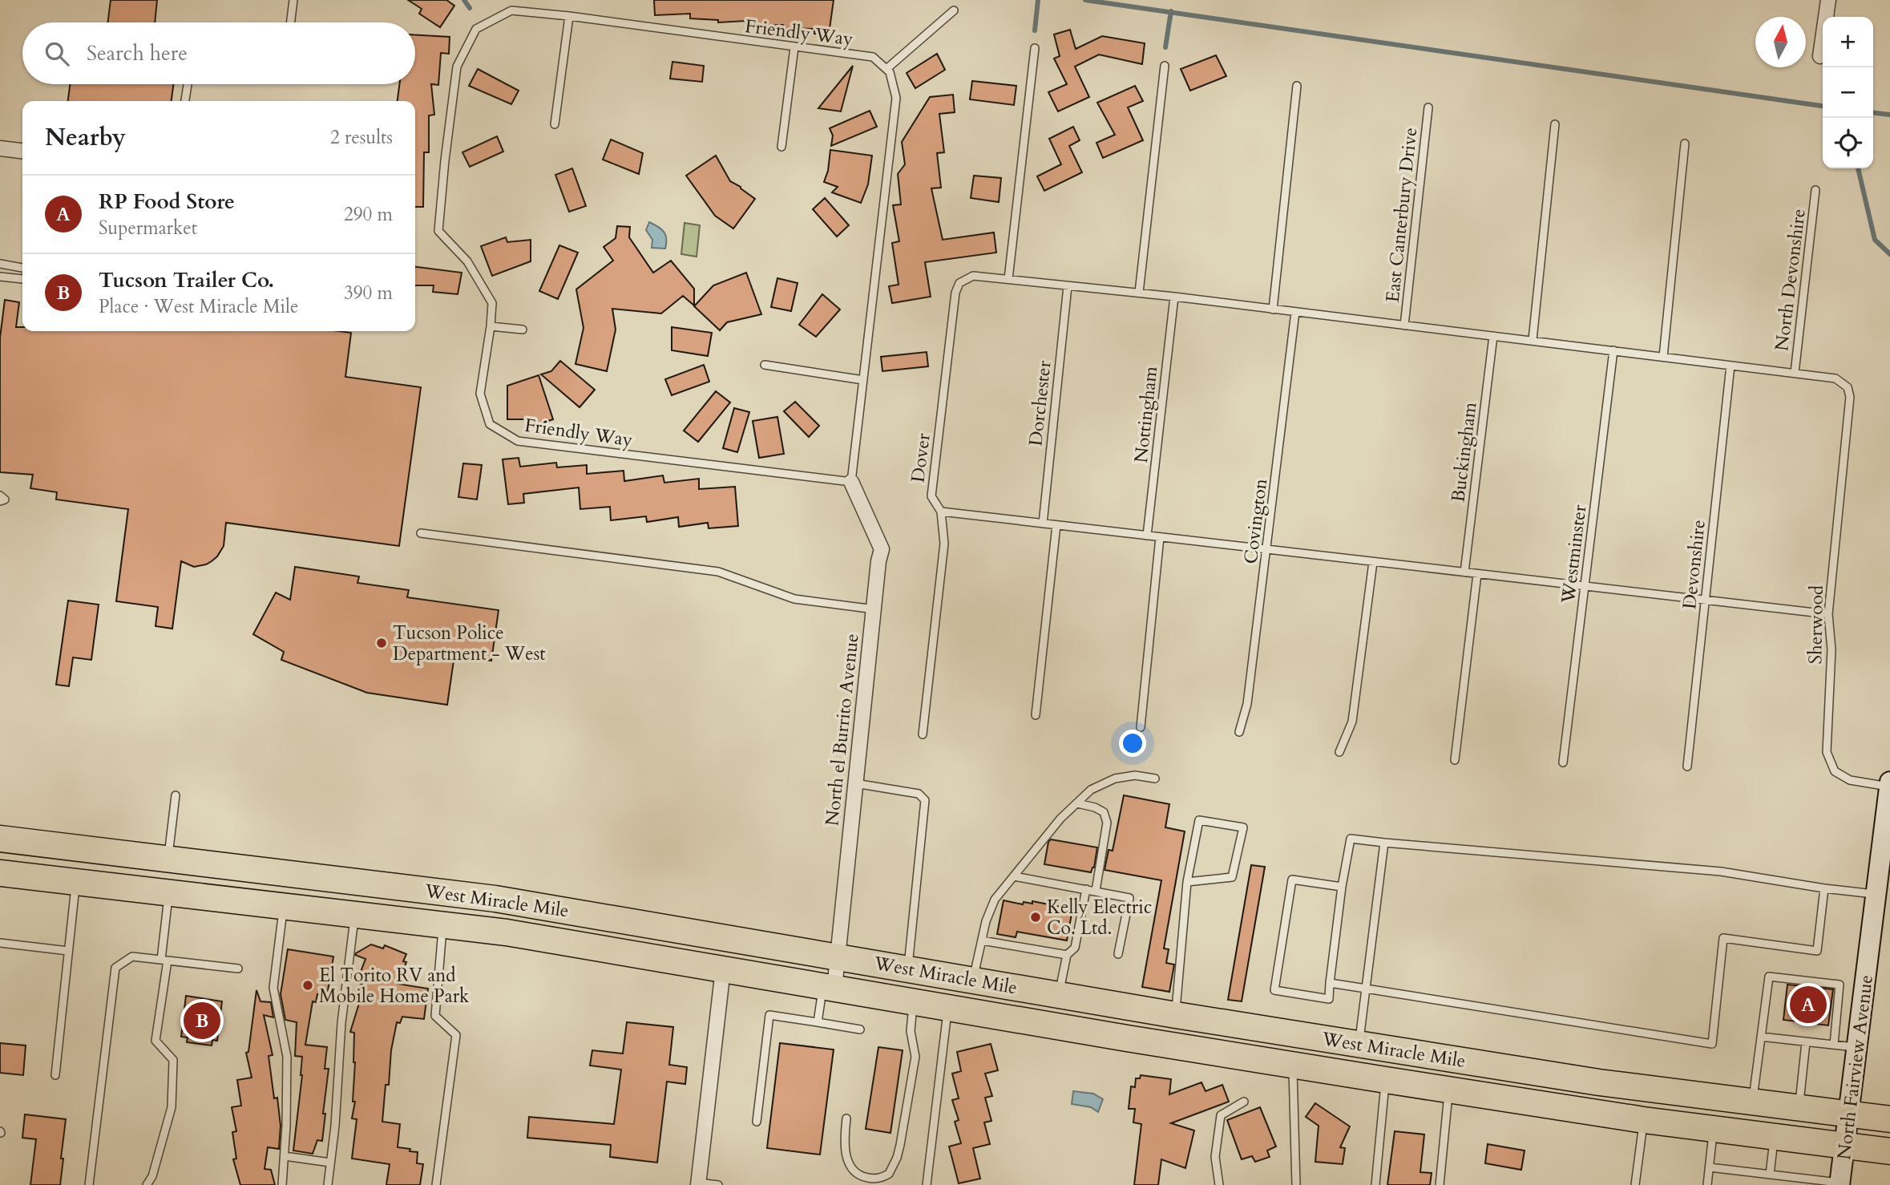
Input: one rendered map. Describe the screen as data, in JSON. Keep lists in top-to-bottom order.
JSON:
{
  "streets": {
    "highway": ["West Miracle Mile"],
    "street": ["North el Burrito Avenue", "North Fairview Avenue"],
    "lane": [
      "Friendly Way",
      "East Canterbury Drive",
      "North Devonshire",
      "Dorchester",
      "Nottingham",
      "Buckingham",
      "Dover",
      "Covington",
      "Westminster",
      "Devonshire",
      "Sherwood"
    ]
  },
  "crossings": [
    ["Friendly Way", "North el Burrito Avenue"],
    ["North Devonshire", "Sherwood"],
    ["Sherwood", "North Fairview Avenue"],
    ["North el Burrito Avenue", "West Miracle Mile"],
    ["West Miracle Mile", "North Fairview Avenue"]
  ],
  "places": ["Tucson Police Department - West", "Kelly Electric Co. Ltd.", "El Torito RV and Mobile Home Park"],
  "north": "top",
  "page": {
    "map_buttons": ["+", "−"],
    "search": "Search here",
    "heading": ["Nearby", "2 results"],
    "list": [
      {
        "mark": "A",
        "name": "RP Food Store",
        "note": "Supermarket",
        "value": "290 m"
      },
      {
        "mark": "B",
        "name": "Tucson Trailer Co.",
        "note": "Place · West Miracle Mile",
        "value": "390 m"
      }
    ],
    "pins": ["A", "B"]
  }
}
